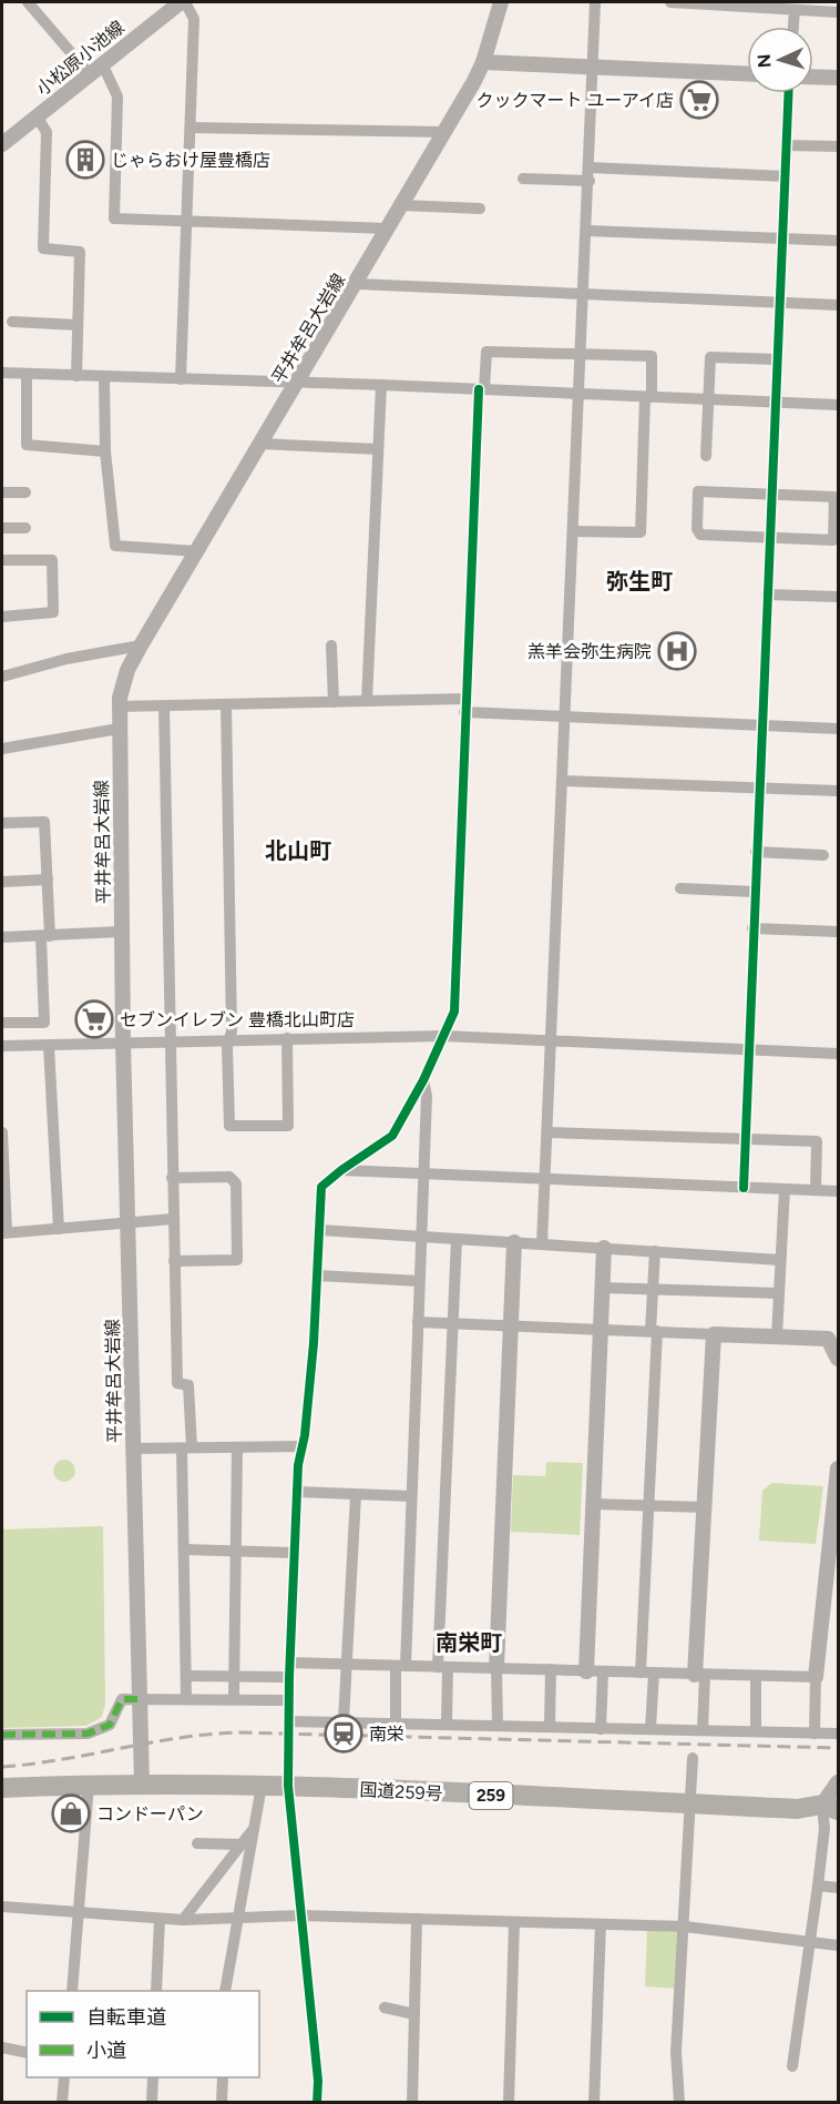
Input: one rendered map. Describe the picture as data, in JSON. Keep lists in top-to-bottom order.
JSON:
{
  "streets": {
    "highway": ["国道259号", "259"],
    "main road": ["小松原小池線", "平井牟呂大岩線"]
  },
  "crossings": [
    ["平井牟呂大岩線", "国道259号"]
  ],
  "districts": ["弥生町", "北山町", "南栄町"],
  "places": {
    "supermarket": ["クックマート ユーアイ店", "セブンイレブン 豊橋北山町店"],
    "building": ["じゃらおけ屋豊橋店"],
    "hospital": ["羔羊会弥生病院"],
    "station": ["南栄"],
    "shop": ["コンドーパン"]
  },
  "legend": ["自転車道", "小道"],
  "north": "left"
}
